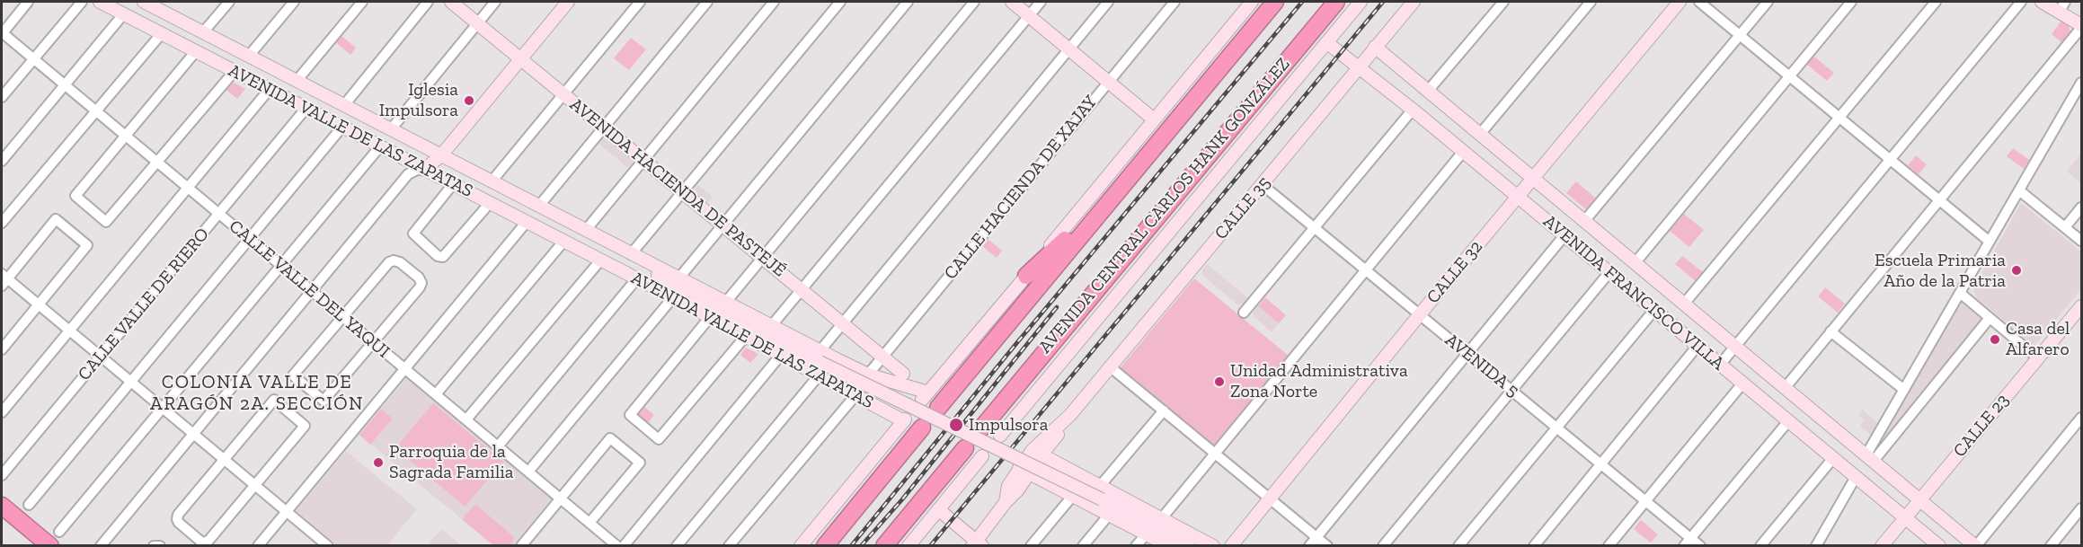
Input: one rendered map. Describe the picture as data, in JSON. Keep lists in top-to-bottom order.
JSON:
{
  "streets": {
    "highway": ["AVENIDA CENTRAL CARLOS HANK GONZÁLEZ"],
    "main road": [
      "AVENIDA VALLE DE LAS ZAPATAS",
      "AVENIDA HACIENDA DE PASTEJÉ",
      "CALLE 35",
      "CALLE 32",
      "AVENIDA FRANCISCO VILLA",
      "CALLE 23"
    ],
    "street": [
      "CALLE HACIENDA DE XAJAY",
      "CALLE VALLE DEL YAQUI",
      "CALLE VALLE DE RIERO",
      "AVENIDA 5"
    ]
  },
  "crossings": [
    ["AVENIDA VALLE DE LAS ZAPATAS", "CALLE HACIENDA DE XAJAY"],
    ["AVENIDA VALLE DE LAS ZAPATAS", "CALLE VALLE DE RIERO"],
    ["AVENIDA HACIENDA DE PASTEJÉ", "CALLE HACIENDA DE XAJAY"],
    ["AVENIDA CENTRAL CARLOS HANK GONZÁLEZ", "AVENIDA FRANCISCO VILLA"],
    ["CALLE 35", "AVENIDA FRANCISCO VILLA"],
    ["CALLE 35", "AVENIDA 5"],
    ["CALLE 32", "AVENIDA FRANCISCO VILLA"],
    ["CALLE 32", "AVENIDA 5"],
    ["CALLE VALLE DEL YAQUI", "CALLE VALLE DE RIERO"],
    ["AVENIDA FRANCISCO VILLA", "CALLE 23"]
  ],
  "districts": ["COLONIA VALLE DE ARAGÓN 2A. SECCIÓN"],
  "places": [
    "Iglesia Impulsora",
    "Escuela Primaria Año de la Patria",
    "Casa del Alfarero",
    "Unidad Administrativa Zona Norte",
    "Impulsora",
    "Parroquia de la Sagrada Familia"
  ]
}
